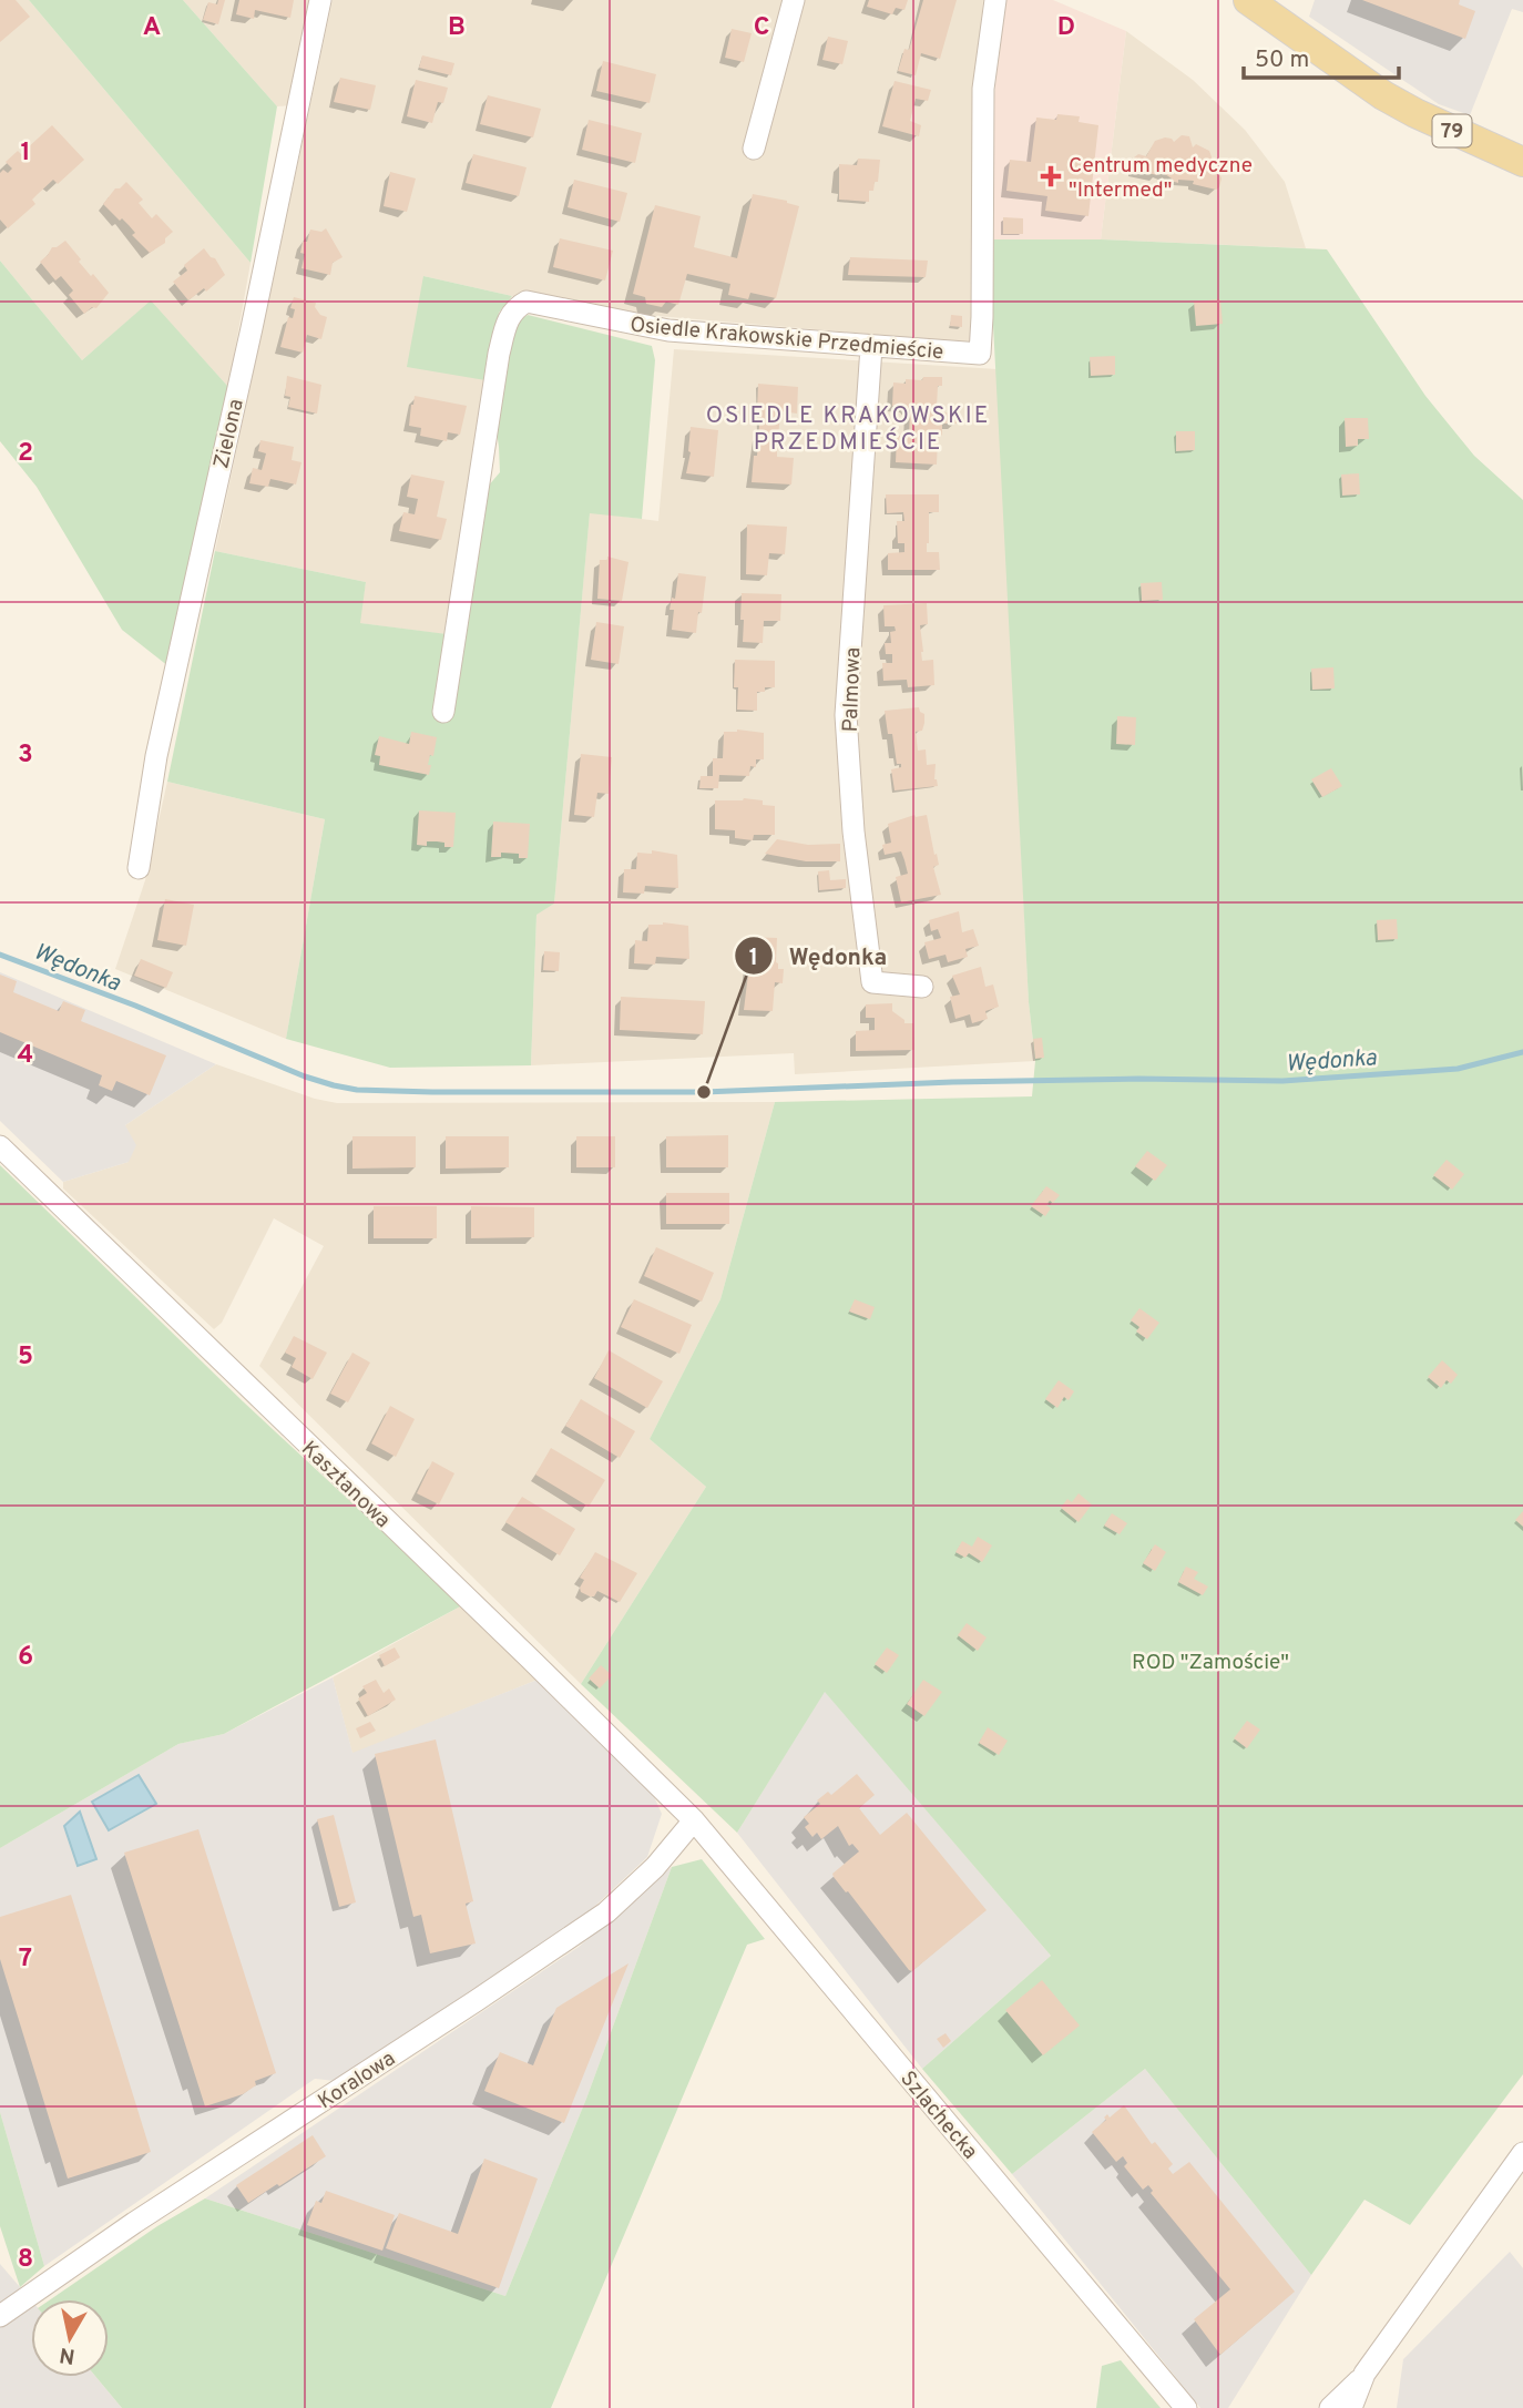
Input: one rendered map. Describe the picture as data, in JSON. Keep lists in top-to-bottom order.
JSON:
{
  "streets": {
    "main road": ["79"],
    "street": [
      "Osiedle Krakowskie Przedmieście",
      "Zielona",
      "Palmowa",
      "Kasztanowa",
      "Koralowa",
      "Szlachecka"
    ]
  },
  "crossings": [
    ["Osiedle Krakowskie Przedmieście", "Palmowa"],
    ["Kasztanowa", "Koralowa"],
    ["Kasztanowa", "Szlachecka"],
    ["Koralowa", "Szlachecka"]
  ],
  "districts": ["OSIEDLE KRAKOWSKIE PRZEDMIEŚCIE"],
  "water": ["Wędonka"],
  "parks": ["ROD \"Zamoście\""],
  "places": {
    "health": ["Centrum medyczne \"Intermed\""],
    "other": ["Wędonka"]
  },
  "scale_bar": "50 m",
  "north": "bottom",
  "grid": {
    "columns": [
      "A",
      "B",
      "C",
      "D"
    ],
    "rows": [
      "1",
      "2",
      "3",
      "4",
      "5",
      "6",
      "7",
      "8"
    ]
  }
}
